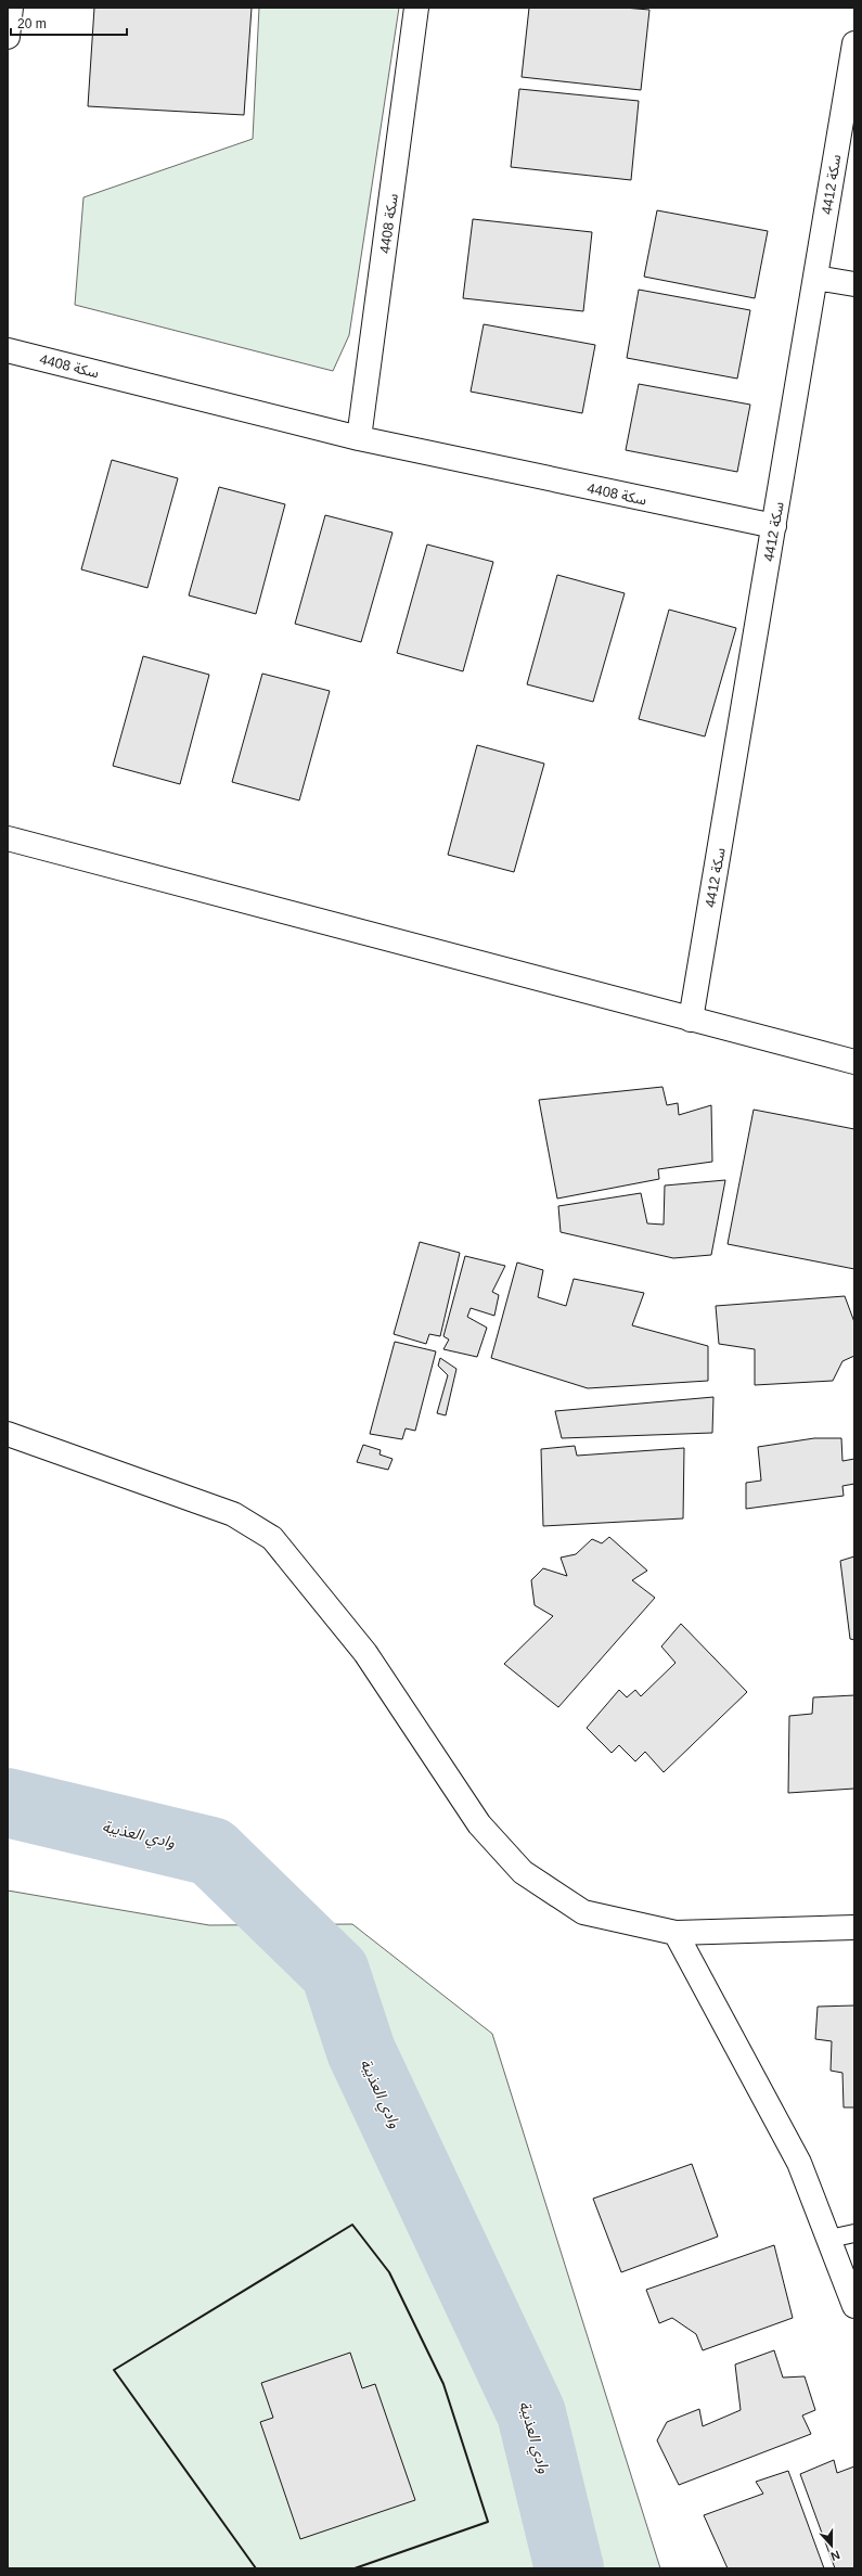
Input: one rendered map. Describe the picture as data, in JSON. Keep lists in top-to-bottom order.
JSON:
{
  "streets": {
    "street": ["سكة 4412", "سكة 4408"]
  },
  "crossings": [
    ["سكة 4412", "سكة 4408"]
  ],
  "water": ["وادي العذيبة"],
  "scale_bar": "20 m",
  "north": "bottom"
}
